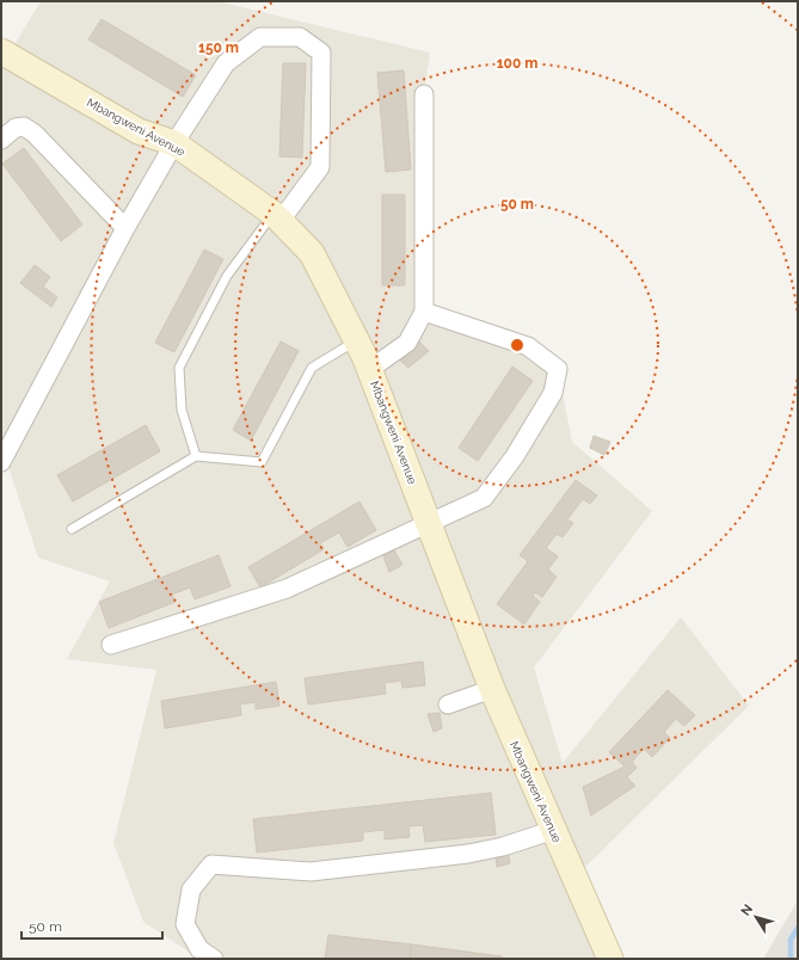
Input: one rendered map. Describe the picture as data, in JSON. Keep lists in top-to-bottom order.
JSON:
{
  "streets": {
    "street": ["Mbangweni Avenue"]
  },
  "scale_bar": "50 m",
  "north": "top left",
  "rings": ["150 m", "100 m", "50 m"]
}
